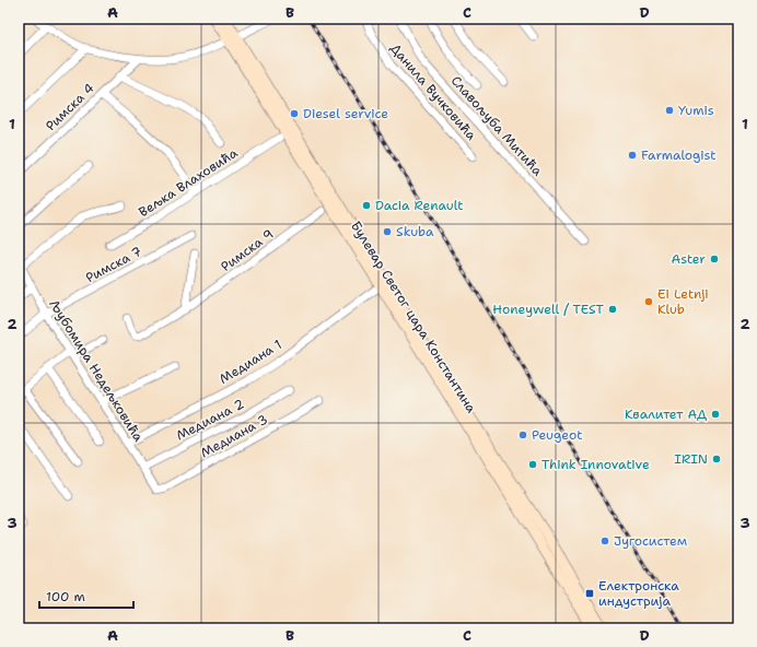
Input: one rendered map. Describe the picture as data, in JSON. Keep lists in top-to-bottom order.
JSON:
{
  "streets": {
    "main road": ["Булевар Светог цара Константина"],
    "street": [
      "Данила Вучковића",
      "Римска 4",
      "Славољуба Митића",
      "Вељка Влаховића",
      "Римска 9",
      "Римска 7",
      "Медиана 1",
      "Љубомира Недељковића",
      "Медиана 2",
      "Медиана 3"
    ]
  },
  "crossings": [
    ["Римска 7", "Љубомира Недељковића"],
    ["Булевар Светог цара Константина", "Медиана 1"],
    ["Медиана 1", "Љубомира Недељковића"],
    ["Љубомира Недељковића", "Медиана 2"],
    ["Љубомира Недељковића", "Медиана 3"]
  ],
  "places": {
    "other": [
      "Yumis",
      "Diesel service",
      "Farmalogist",
      "Dacia Renault",
      "Skuba",
      "Aster",
      "Ei Letnji Klub",
      "Honeywell / TEST",
      "Квалитет АД",
      "Peugeot",
      "IRIN",
      "Think Innovative",
      "Југосистем"
    ],
    "transit": ["Електронска индустрија"]
  },
  "scale_bar": "100 m",
  "grid": {
    "columns": [
      "A",
      "B",
      "C",
      "D"
    ],
    "rows": ["1", "2", "3"]
  }
}
